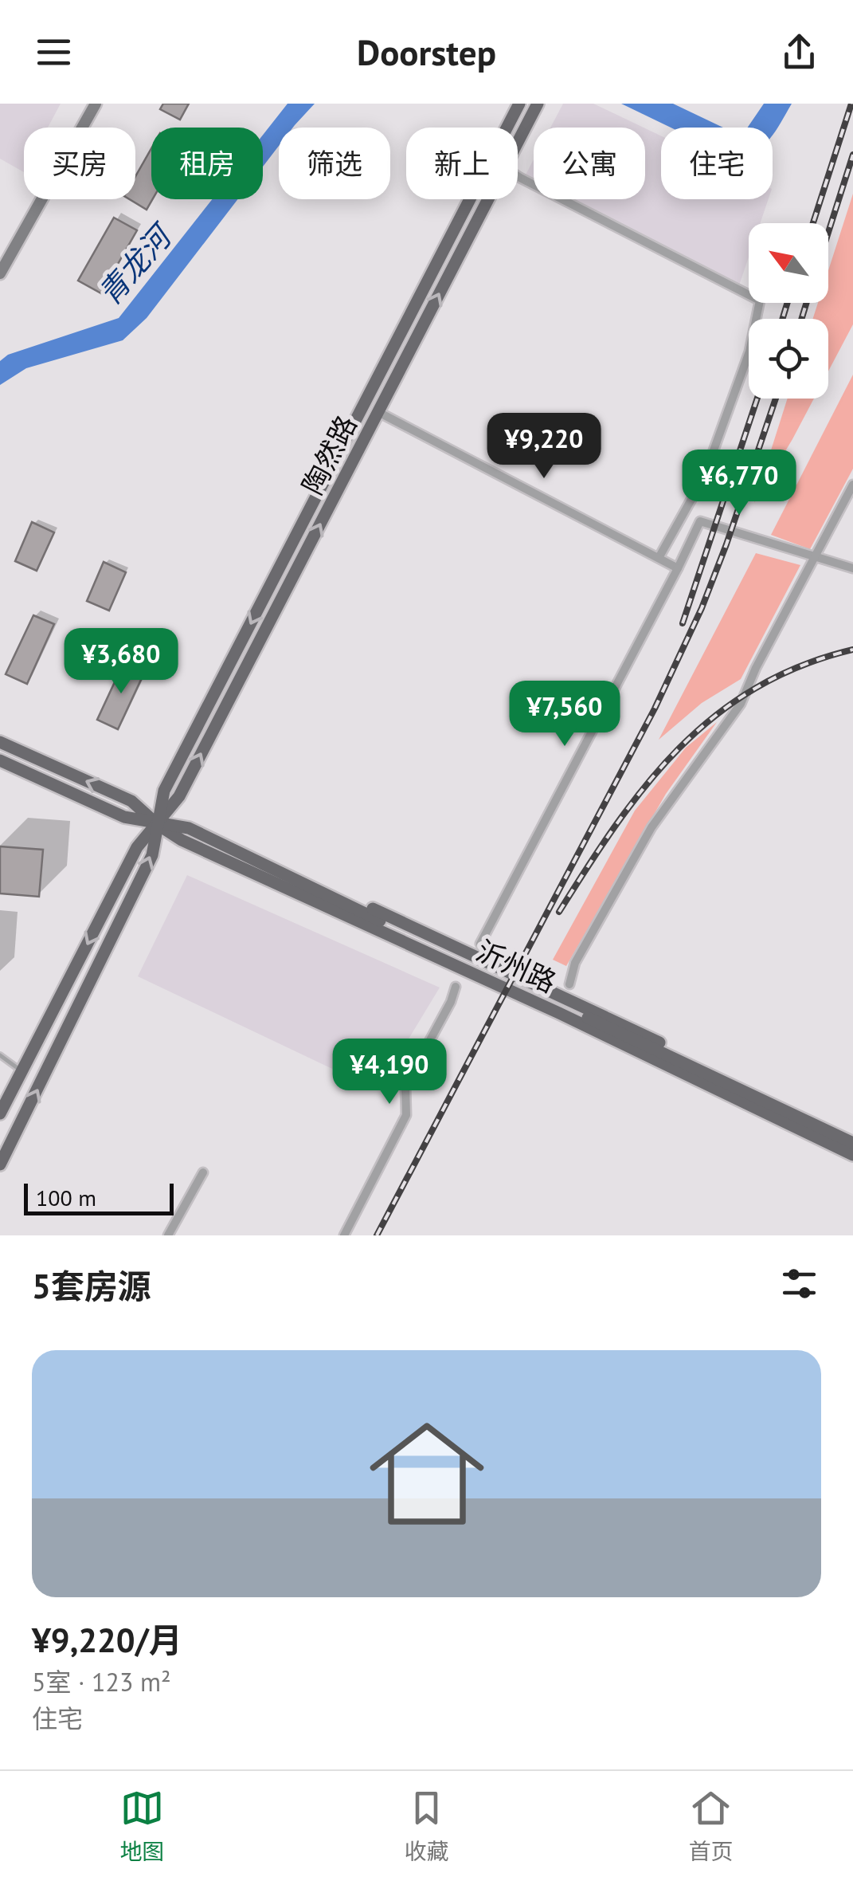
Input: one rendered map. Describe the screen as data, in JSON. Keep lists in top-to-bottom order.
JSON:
{
  "streets": {
    "main road": ["陶然路"]
  },
  "water": ["青龙河"],
  "scale_bar": "100 m",
  "north": "top left",
  "page": {
    "header": "Doorstep",
    "chip": [
      "买房",
      "租房",
      "筛选",
      "新上",
      "公寓",
      "住宅"
    ],
    "price": [
      "¥9,220",
      "¥6,770",
      "¥3,680",
      "¥7,560",
      "¥4,190"
    ],
    "scale": "100 m",
    "heading": "5套房源",
    "list": [
      {
        "name": "¥9,220/月",
        "note": "5室 · 123 m² · 住宅"
      }
    ],
    "tabs": ["地图", "收藏", "首页"]
  }
}
